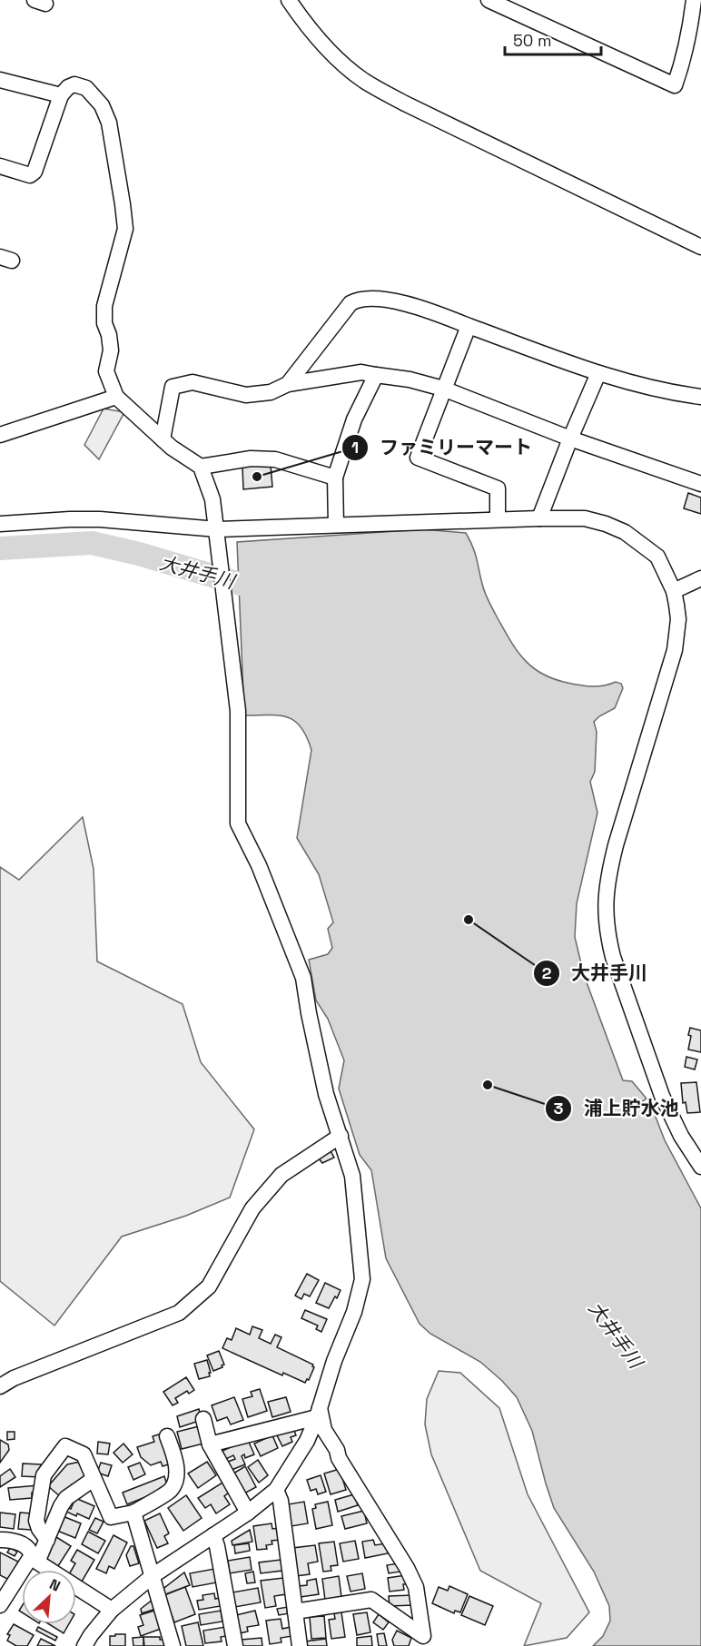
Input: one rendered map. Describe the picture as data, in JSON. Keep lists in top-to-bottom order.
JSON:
{
  "water": ["大井手川"],
  "places": ["ファミリーマート", "大井手川", "浦上貯水池"],
  "scale_bar": "50 m",
  "north": "top right"
}
